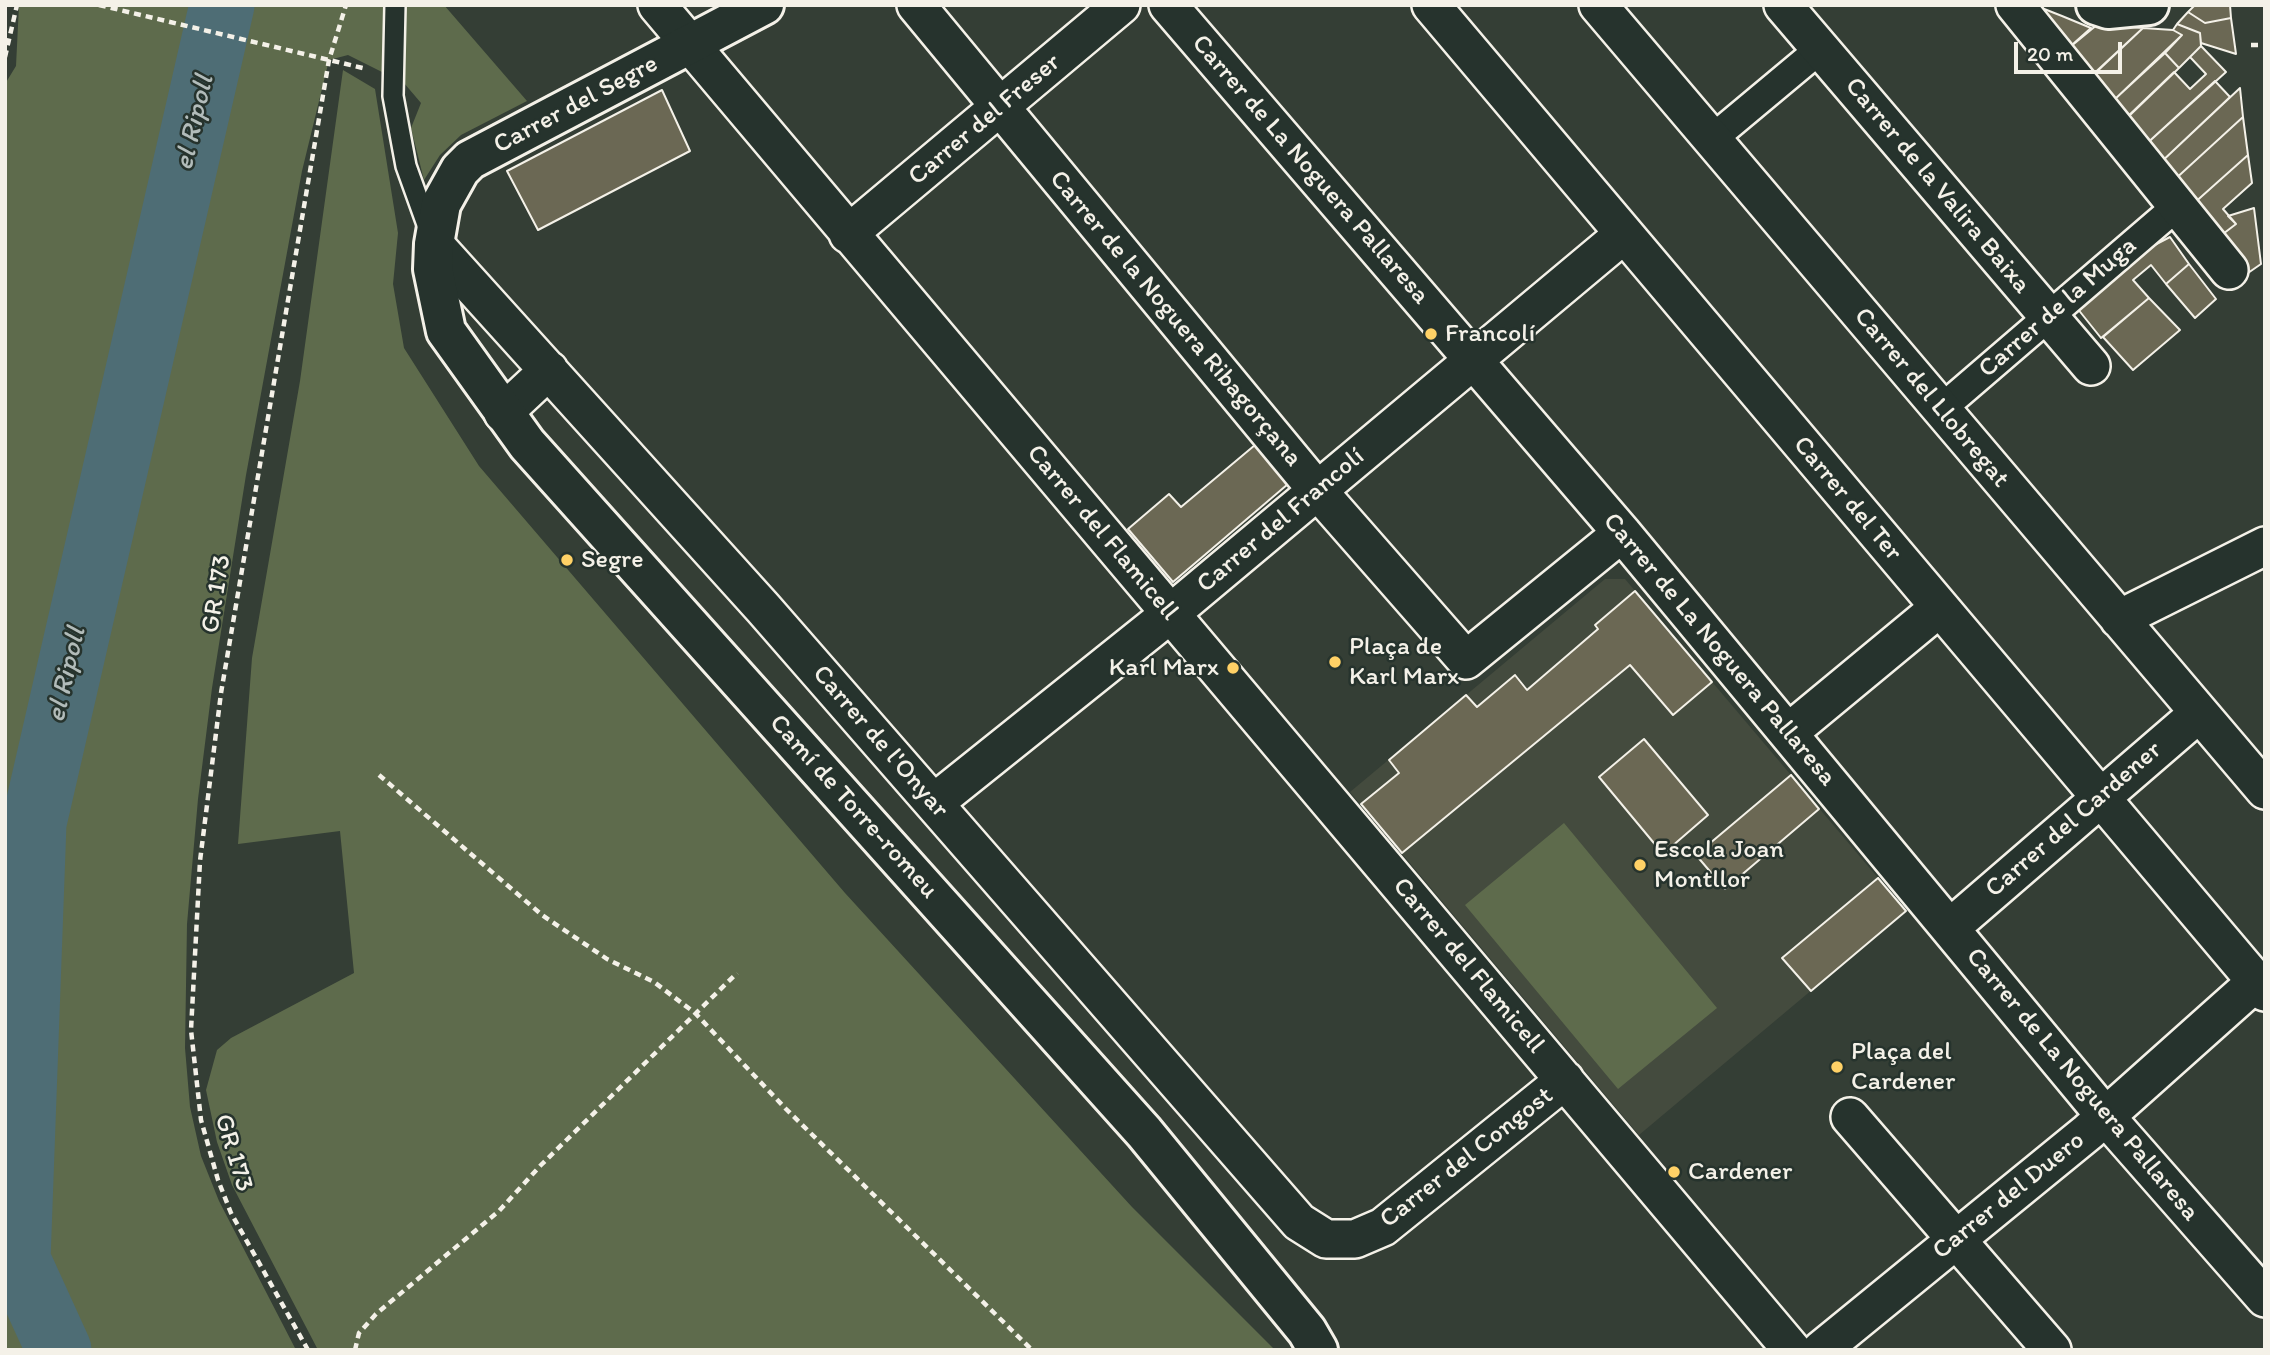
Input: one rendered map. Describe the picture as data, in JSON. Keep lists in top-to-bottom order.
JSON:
{
  "streets": {
    "street": [
      "Carrer del Segre",
      "Carrer del Freser",
      "Carrer de La Noguera Pallaresa",
      "Carrer de la Valira Baixa",
      "Carrer de la Muga",
      "Carrer de la Noguera Ribagorçana",
      "Carrer del Llobregat",
      "Carrer del Ter",
      "Carrer del Francolí",
      "Carrer del Flamicell",
      "Carrer de l'Onyar",
      "Camí de Torre-romeu",
      "Carrer del Cardener",
      "Carrer del Congost",
      "Carrer del Duero"
    ],
    "path": ["GR 173"]
  },
  "crossings": [
    ["Carrer del Segre", "Carrer del Flamicell"],
    ["Carrer del Segre", "Carrer de l'Onyar"],
    ["Carrer del Segre", "Camí de Torre-romeu"],
    ["Carrer del Freser", "Carrer de la Noguera Ribagorçana"],
    ["Carrer del Freser", "Carrer del Flamicell"],
    ["Carrer de La Noguera Pallaresa", "Carrer de la Noguera Ribagorçana"],
    ["Carrer de La Noguera Pallaresa", "Carrer del Francolí"],
    ["Carrer de La Noguera Pallaresa", "Carrer del Cardener"],
    ["Carrer de La Noguera Pallaresa", "Carrer del Duero"],
    ["Carrer de la Valira Baixa", "Carrer de la Muga"],
    ["Carrer de la Muga", "Carrer del Llobregat"],
    ["Carrer de la Noguera Ribagorçana", "Carrer del Francolí"],
    ["Carrer del Llobregat", "Carrer del Cardener"],
    ["Carrer del Ter", "Carrer del Francolí"],
    ["Carrer del Ter", "Carrer del Cardener"],
    ["Carrer del Ter", "Carrer del Duero"],
    ["Carrer del Francolí", "Carrer del Flamicell"],
    ["Carrer del Francolí", "Carrer de l'Onyar"],
    ["Carrer del Flamicell", "Carrer del Congost"],
    ["Carrer de l'Onyar", "Camí de Torre-romeu"],
    ["Carrer de l'Onyar", "Carrer del Congost"]
  ],
  "water": ["el Ripoll"],
  "places": [
    "Francolí",
    "Segre",
    "Plaça de Karl Marx",
    "Karl Marx",
    "Escola Joan Montllor",
    "Plaça del Cardener",
    "Cardener"
  ],
  "scale_bar": "20 m"
}
